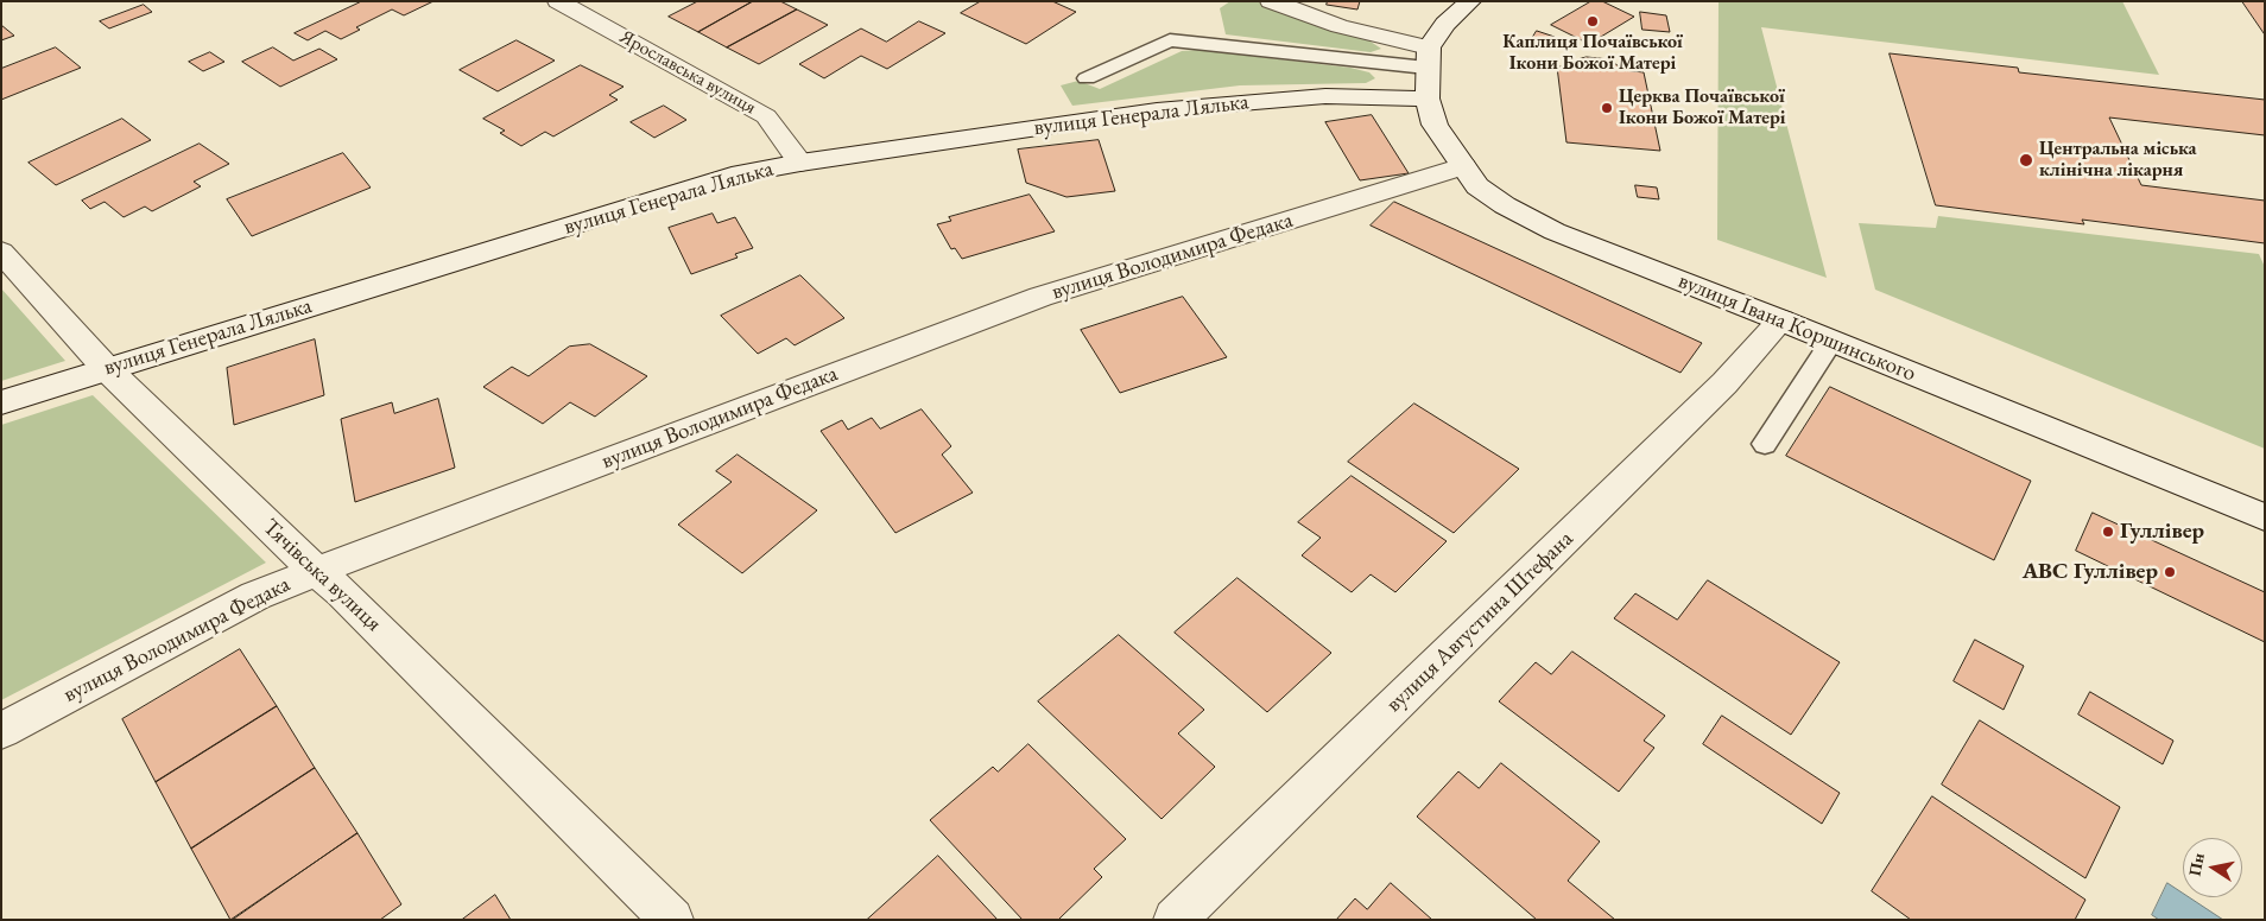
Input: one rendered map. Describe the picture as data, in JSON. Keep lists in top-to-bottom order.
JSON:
{
  "streets": {
    "street": [
      "Ярославська вулиця",
      "вулиця Генерала Лялька",
      "вулиця Володимира Федака",
      "вулиця Івана Коршинського",
      "Тячівська вулиця",
      "вулиця Августина Штефана"
    ]
  },
  "crossings": [
    ["Ярославська вулиця", "вулиця Генерала Лялька"],
    ["вулиця Генерала Лялька", "вулиця Івана Коршинського"],
    ["вулиця Генерала Лялька", "Тячівська вулиця"],
    ["вулиця Володимира Федака", "вулиця Івана Коршинського"],
    ["вулиця Володимира Федака", "Тячівська вулиця"],
    ["вулиця Івана Коршинського", "вулиця Августина Штефана"]
  ],
  "places": [
    "Каплиця Почаївської Ікони Божої Матері",
    "Церква Почаївської Ікони Божої Матері",
    "Центральна міська клінічна лікарня",
    "Гуллівер",
    "АВС Гуллівер"
  ],
  "north": "left"
}
